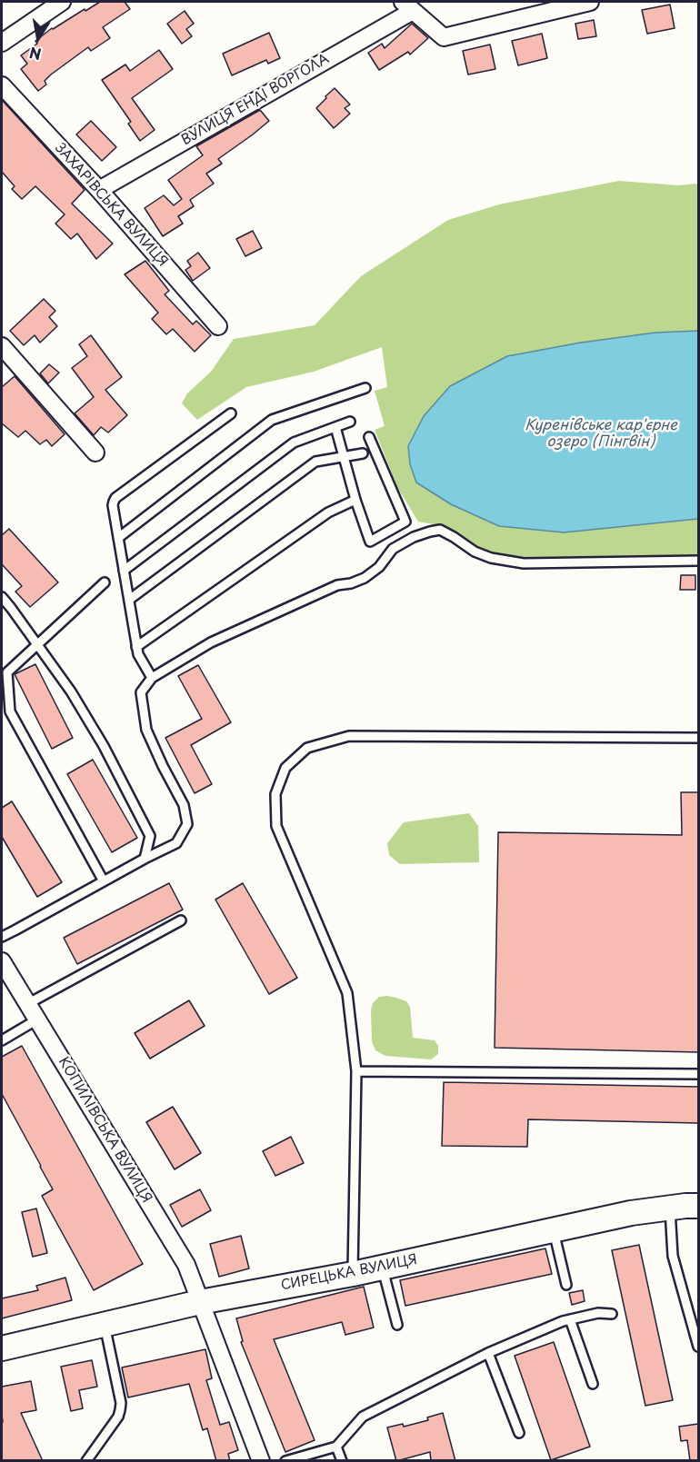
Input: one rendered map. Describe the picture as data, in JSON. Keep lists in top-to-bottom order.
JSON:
{
  "streets": {
    "main road": ["СИРЕЦЬКА ВУЛИЦЯ"],
    "street": ["ВУЛИЦЯ ЕНДІ ВОРГОЛА", "ЗАХАРІВСЬКА ВУЛИЦЯ", "КОПИЛІВСЬКА ВУЛИЦЯ"]
  },
  "crossings": [
    ["ВУЛИЦЯ ЕНДІ ВОРГОЛА", "ЗАХАРІВСЬКА ВУЛИЦЯ"],
    ["КОПИЛІВСЬКА ВУЛИЦЯ", "СИРЕЦЬКА ВУЛИЦЯ"]
  ],
  "water": ["Куренівське кар'єрне озеро (Пінгвін)"],
  "north": "bottom"
}
